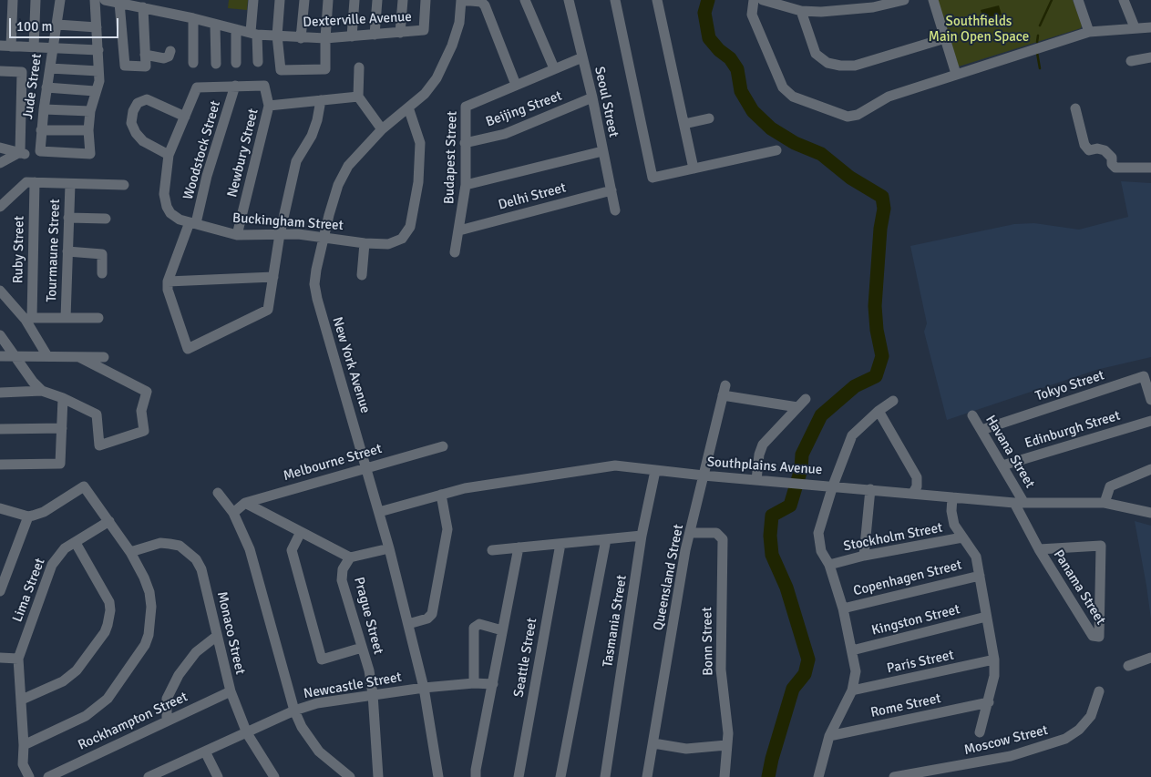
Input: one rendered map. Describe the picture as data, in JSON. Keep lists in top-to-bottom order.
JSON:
{
  "streets": {
    "street": [
      "Dexterville Avenue",
      "Jude Street",
      "Seoul Street",
      "Beijing Street",
      "Woodstock Street",
      "Newbury Street",
      "Budapest Street",
      "Delhi Street",
      "Buckingham Street",
      "Ruby Street",
      "Tourmaune Street",
      "New York Avenue",
      "Tokyo Street",
      "Edinburgh Street",
      "Havana Street",
      "Melbourne Street",
      "Southplains Avenue",
      "Stockholm Street",
      "Queensland Street",
      "Copenhagen Street",
      "Panama Street",
      "Lima Street",
      "Prague Street",
      "Kingston Street",
      "Tasmania Street",
      "Monaco Street",
      "Bonn Street",
      "Seattle Street",
      "Paris Street",
      "Newcastle Street",
      "Rome Street",
      "Rockhampton Street",
      "Moscow Street"
    ]
  },
  "crossings": [
    ["Seoul Street", "Beijing Street"],
    ["Seoul Street", "Budapest Street"],
    ["Seoul Street", "Delhi Street"],
    ["Beijing Street", "Budapest Street"],
    ["Woodstock Street", "Buckingham Street"],
    ["Newbury Street", "Buckingham Street"],
    ["Budapest Street", "Delhi Street"],
    ["Buckingham Street", "New York Avenue"],
    ["New York Avenue", "Melbourne Street"],
    ["New York Avenue", "Southplains Avenue"],
    ["New York Avenue", "Newcastle Street"],
    ["Tokyo Street", "Havana Street"],
    ["Edinburgh Street", "Havana Street"],
    ["Havana Street", "Southplains Avenue"],
    ["Havana Street", "Panama Street"],
    ["Southplains Avenue", "Queensland Street"],
    ["Southplains Avenue", "Tasmania Street"],
    ["Queensland Street", "Bonn Street"],
    ["Prague Street", "Newcastle Street"],
    ["Monaco Street", "Newcastle Street"],
    ["Monaco Street", "Rockhampton Street"]
  ],
  "parks": ["Southfields Main Open Space"],
  "scale_bar": "100 m"
}
